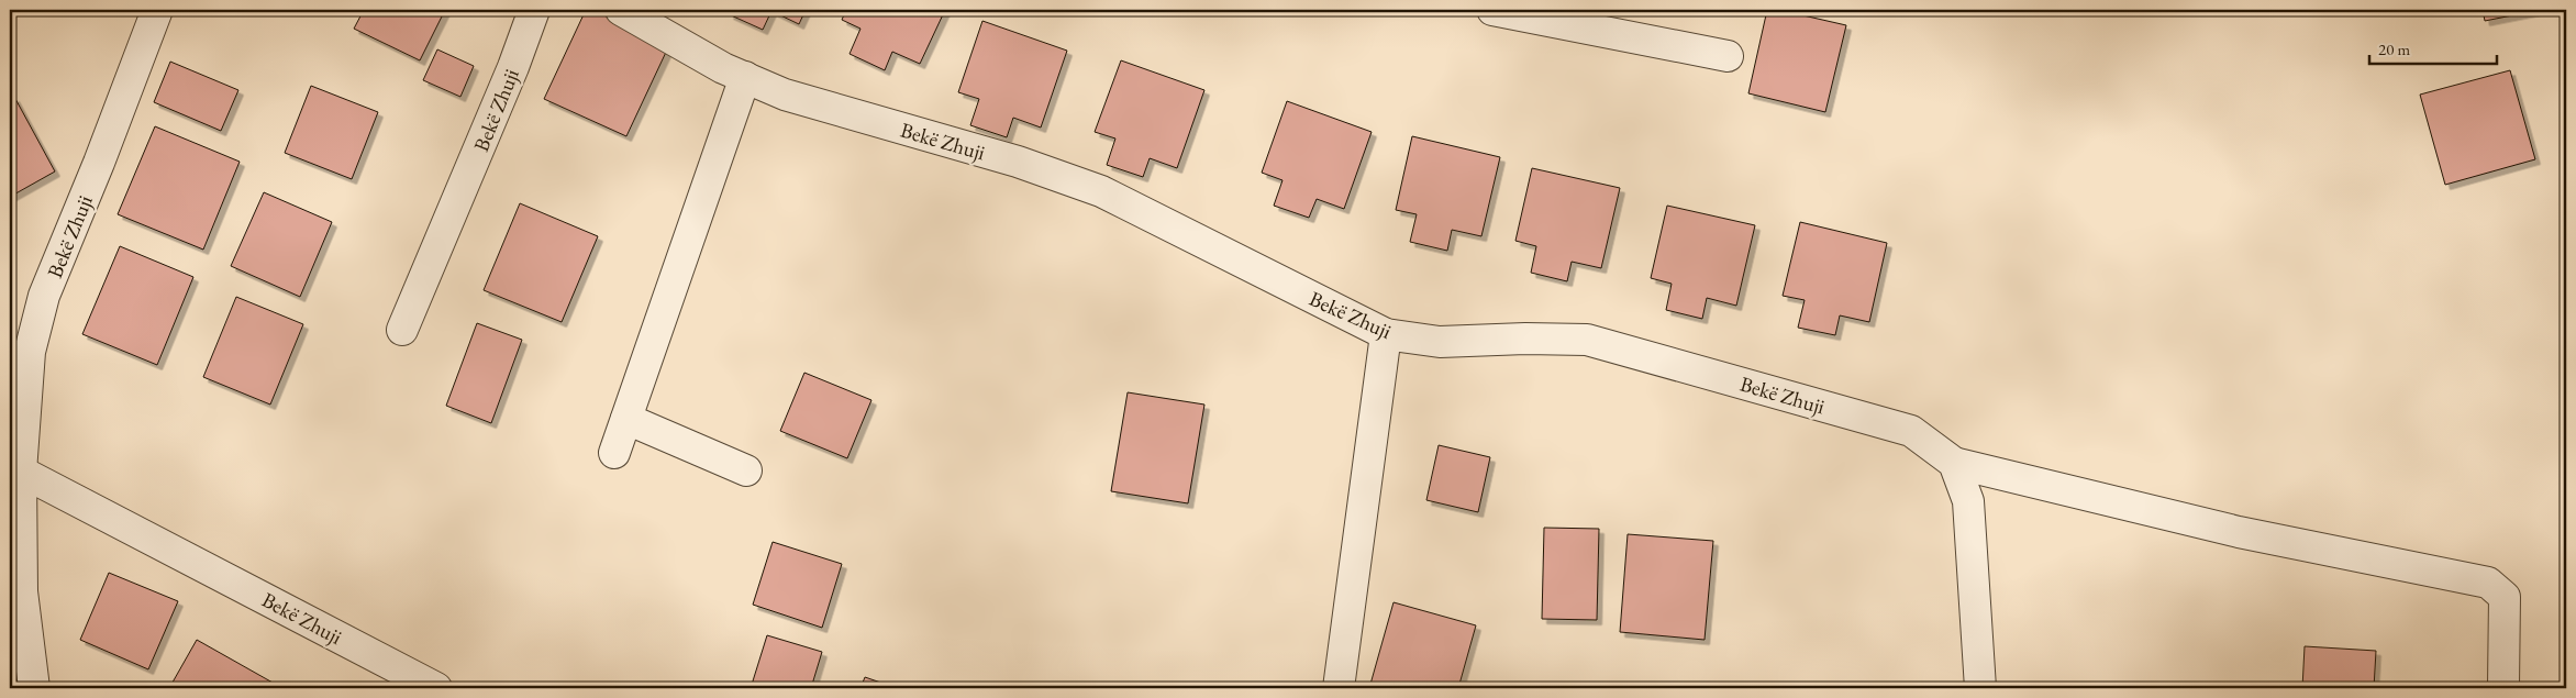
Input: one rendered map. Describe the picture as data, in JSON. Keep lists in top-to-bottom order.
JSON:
{
  "streets": {
    "street": ["Bekë Zhuji"]
  },
  "scale_bar": "20 m"
}
